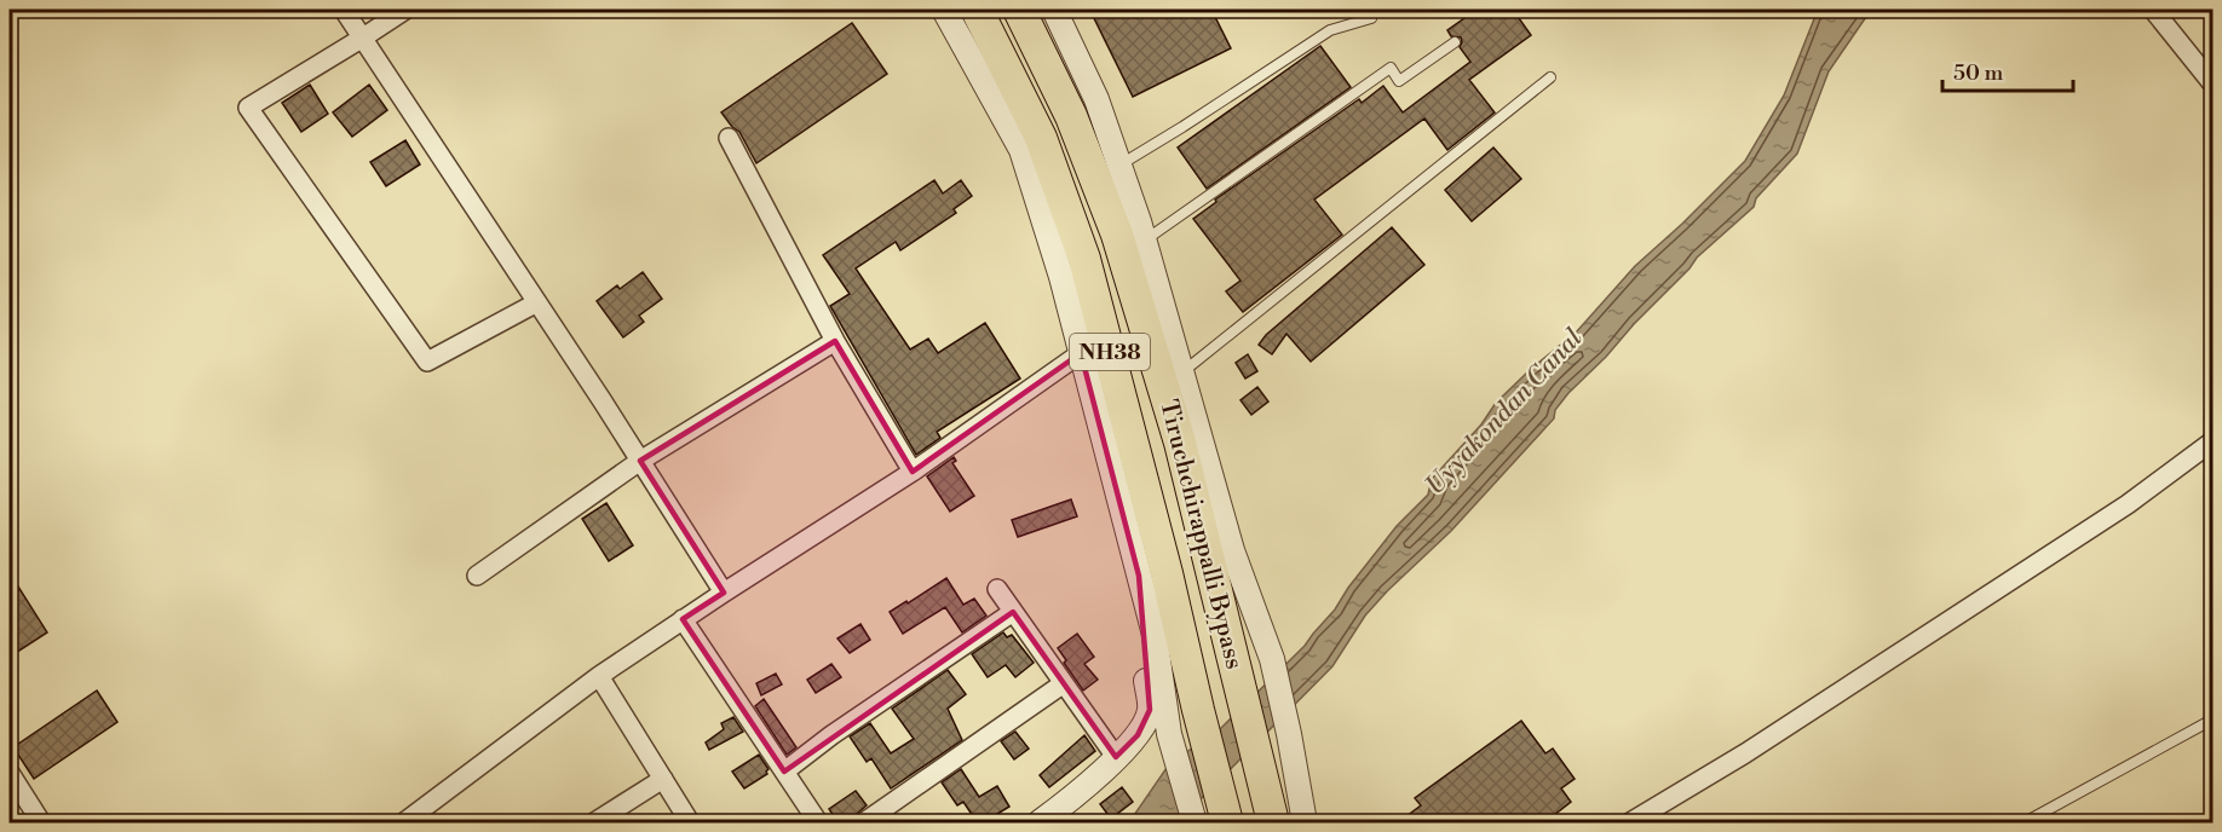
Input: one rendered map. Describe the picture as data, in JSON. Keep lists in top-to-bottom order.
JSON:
{
  "streets": {
    "highway": ["NH38", "Tiruchchirappalli Bypass"]
  },
  "water": ["Uyyakondan Canal"],
  "scale_bar": "50 m"
}
